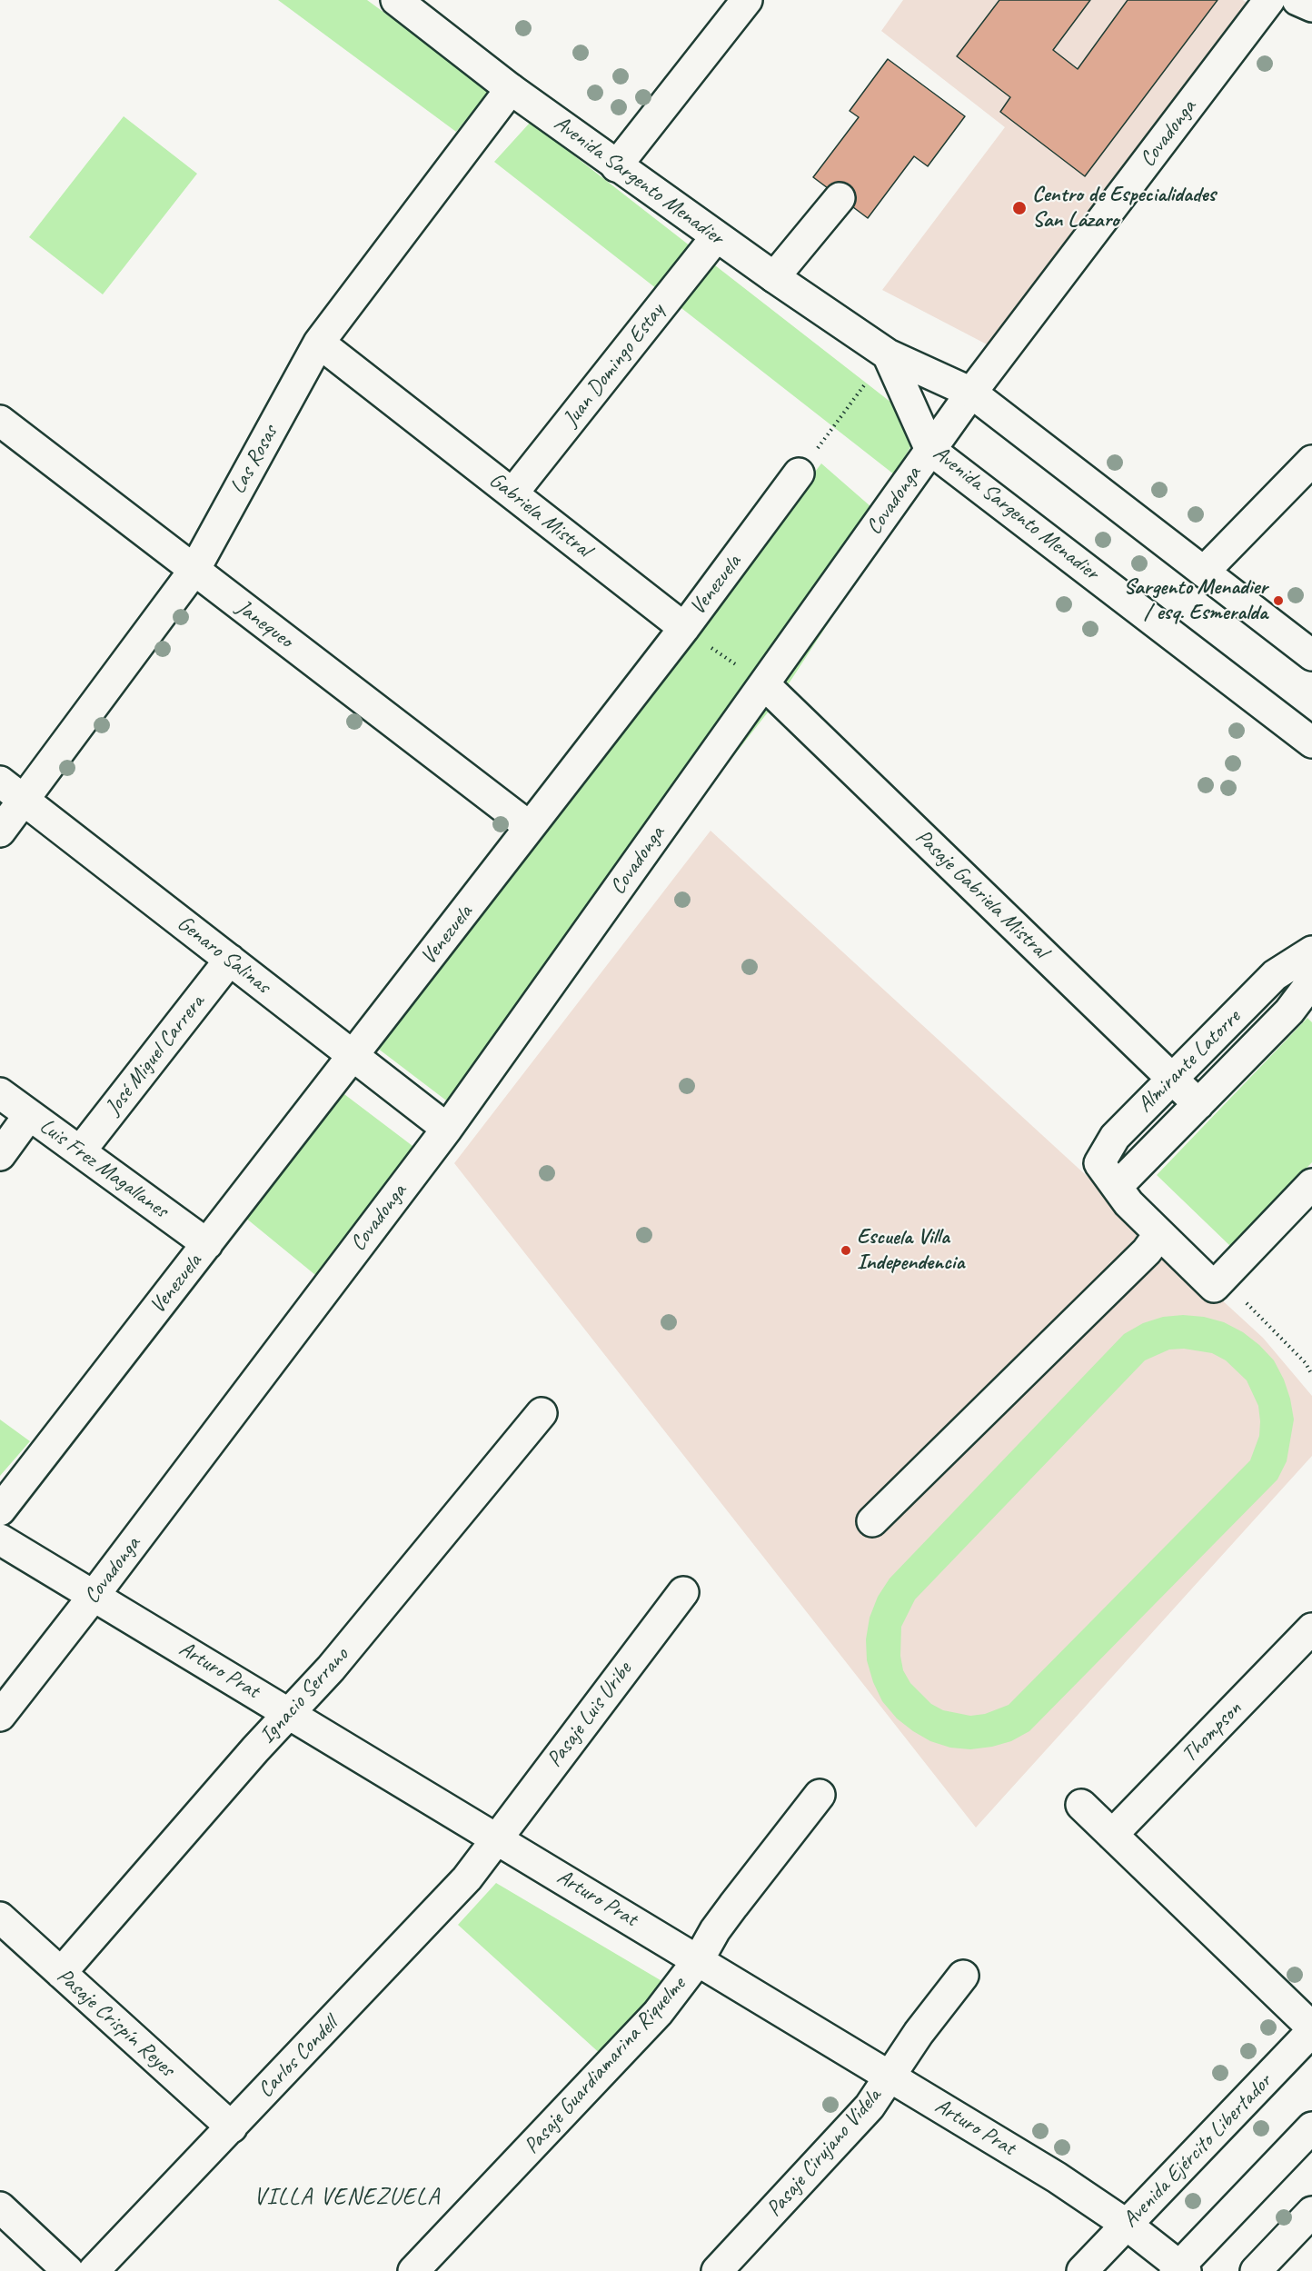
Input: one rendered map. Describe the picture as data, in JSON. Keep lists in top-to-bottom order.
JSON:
{
  "streets": {
    "street": [
      "Covadonga",
      "Avenida Sargento Menadier",
      "Juan Domingo Estay",
      "Las Rosas",
      "Gabriela Mistral",
      "Venezuela",
      "Janequeo",
      "Pasaje Gabriela Mistral",
      "Genaro Salinas",
      "José Miguel Carrera",
      "Almirante Latorre",
      "Luis Frez Magallanes",
      "Arturo Prat",
      "Ignacio Serrano",
      "Pasaje Luis Uribe",
      "Thompson",
      "Pasaje Crispín Reyes",
      "Carlos Condell",
      "Pasaje Guardiamarina Riquelme",
      "Avenida Ejército Libertador",
      "Pasaje Cirujano Videla"
    ]
  },
  "crossings": [
    ["Covadonga", "Avenida Sargento Menadier"],
    ["Covadonga", "Pasaje Gabriela Mistral"],
    ["Covadonga", "Genaro Salinas"],
    ["Covadonga", "Arturo Prat"],
    ["Avenida Sargento Menadier", "Juan Domingo Estay"],
    ["Avenida Sargento Menadier", "Las Rosas"],
    ["Juan Domingo Estay", "Gabriela Mistral"],
    ["Las Rosas", "Gabriela Mistral"],
    ["Las Rosas", "Janequeo"],
    ["Las Rosas", "Genaro Salinas"],
    ["Gabriela Mistral", "Venezuela"],
    ["Venezuela", "Janequeo"],
    ["Venezuela", "Genaro Salinas"],
    ["Venezuela", "Luis Frez Magallanes"],
    ["Pasaje Gabriela Mistral", "Almirante Latorre"],
    ["Genaro Salinas", "José Miguel Carrera"],
    ["José Miguel Carrera", "Luis Frez Magallanes"],
    ["Arturo Prat", "Ignacio Serrano"],
    ["Arturo Prat", "Pasaje Luis Uribe"],
    ["Arturo Prat", "Carlos Condell"],
    ["Arturo Prat", "Pasaje Guardiamarina Riquelme"],
    ["Arturo Prat", "Avenida Ejército Libertador"],
    ["Arturo Prat", "Pasaje Cirujano Videla"],
    ["Ignacio Serrano", "Pasaje Crispín Reyes"],
    ["Pasaje Luis Uribe", "Carlos Condell"],
    ["Pasaje Crispín Reyes", "Carlos Condell"]
  ],
  "districts": ["VILLA VENEZUELA"],
  "places": ["Centro de Especialidades San Lázaro", "Sargento Menadier / esq. Esmeralda", "Escuela Villa Independencia"]
}
